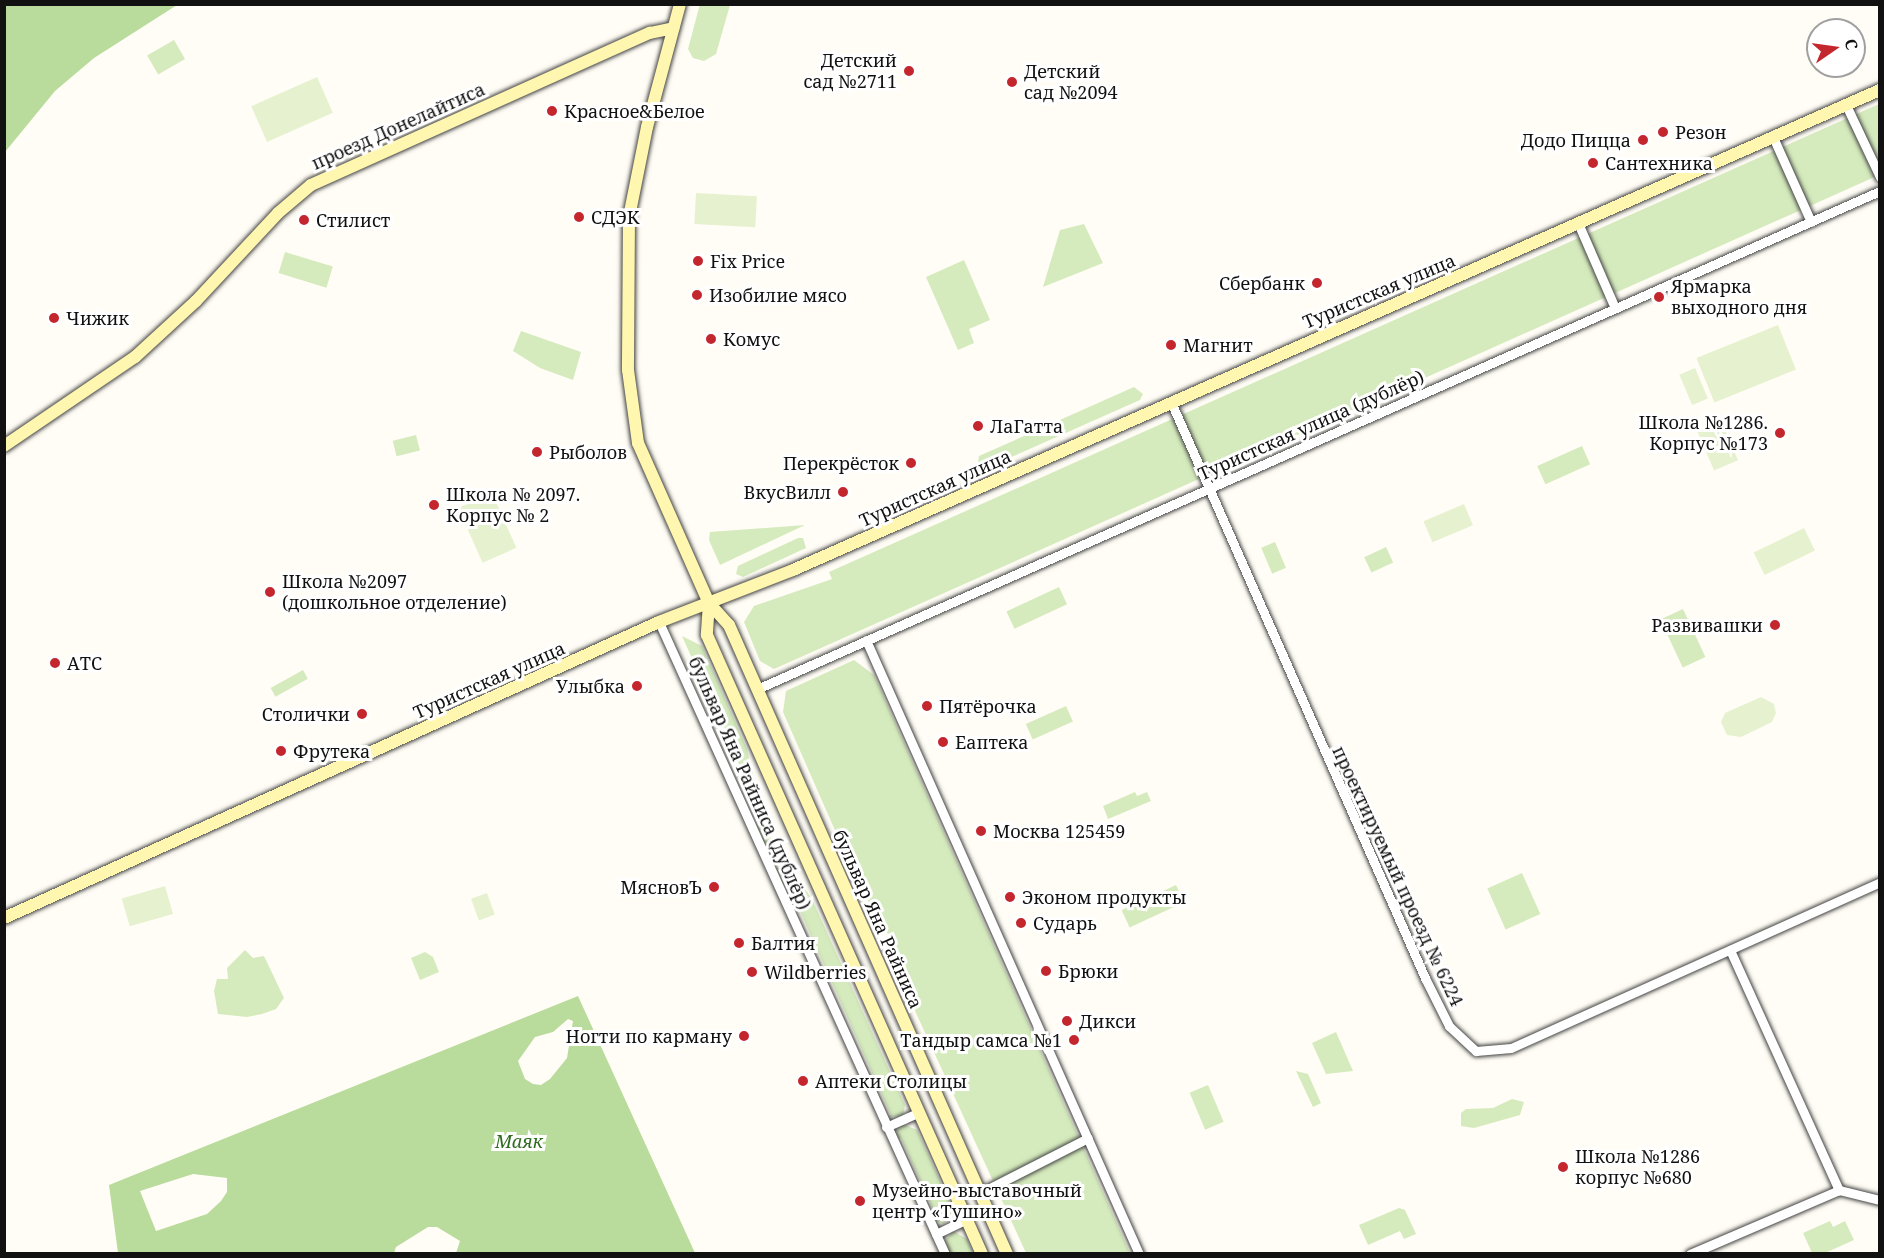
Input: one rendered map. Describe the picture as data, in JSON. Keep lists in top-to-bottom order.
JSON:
{
  "streets": {
    "main road": ["проезд Донелайтиса", "Туристская улица", "бульвар Яна Райниса"],
    "street": ["Туристская улица (дублёр)", "бульвар Яна Райниса (дублёр)", "проектируемый проезд № 6224"]
  },
  "crossings": [
    ["проезд Донелайтиса", "бульвар Яна Райниса"],
    ["Туристская улица", "бульвар Яна Райниса (дублёр)"],
    ["Туристская улица", "проектируемый проезд № 6224"],
    ["Туристская улица", "бульвар Яна Райниса"],
    ["Туристская улица (дублёр)", "проектируемый проезд № 6224"],
    ["Туристская улица (дублёр)", "бульвар Яна Райниса"]
  ],
  "parks": ["Маяк"],
  "places": [
    "Детский сад №2711",
    "Детский сад №2094",
    "Красное&Белое",
    "Резон",
    "Додо Пицца",
    "Сантехника",
    "СДЭК",
    "Стилист",
    "Fix Price",
    "Сбербанк",
    "Изобилие мясо",
    "Ярмарка выходного дня",
    "Чижик",
    "Комус",
    "Магнит",
    "ЛаГатта",
    "Школа №1286. Корпус №173",
    "Рыболов",
    "Перекрёсток",
    "ВкусВилл",
    "Школа № 2097. Корпус № 2",
    "Школа №2097 (дошкольное отделение)",
    "Развивашки",
    "АТС",
    "Улыбка",
    "Пятёрочка",
    "Столички",
    "Еаптека",
    "Фрутека",
    "Москва 125459",
    "МясновЪ",
    "Эконом продукты",
    "Сударь",
    "Балтия",
    "Брюки",
    "Wildberries",
    "Дикси",
    "Ногти по карману",
    "Тандыр самса №1",
    "Аптеки Столицы",
    "Школа №1286 корпус №680",
    "Музейно-выставочный центр «Тушино»"
  ],
  "north": "right"
}
